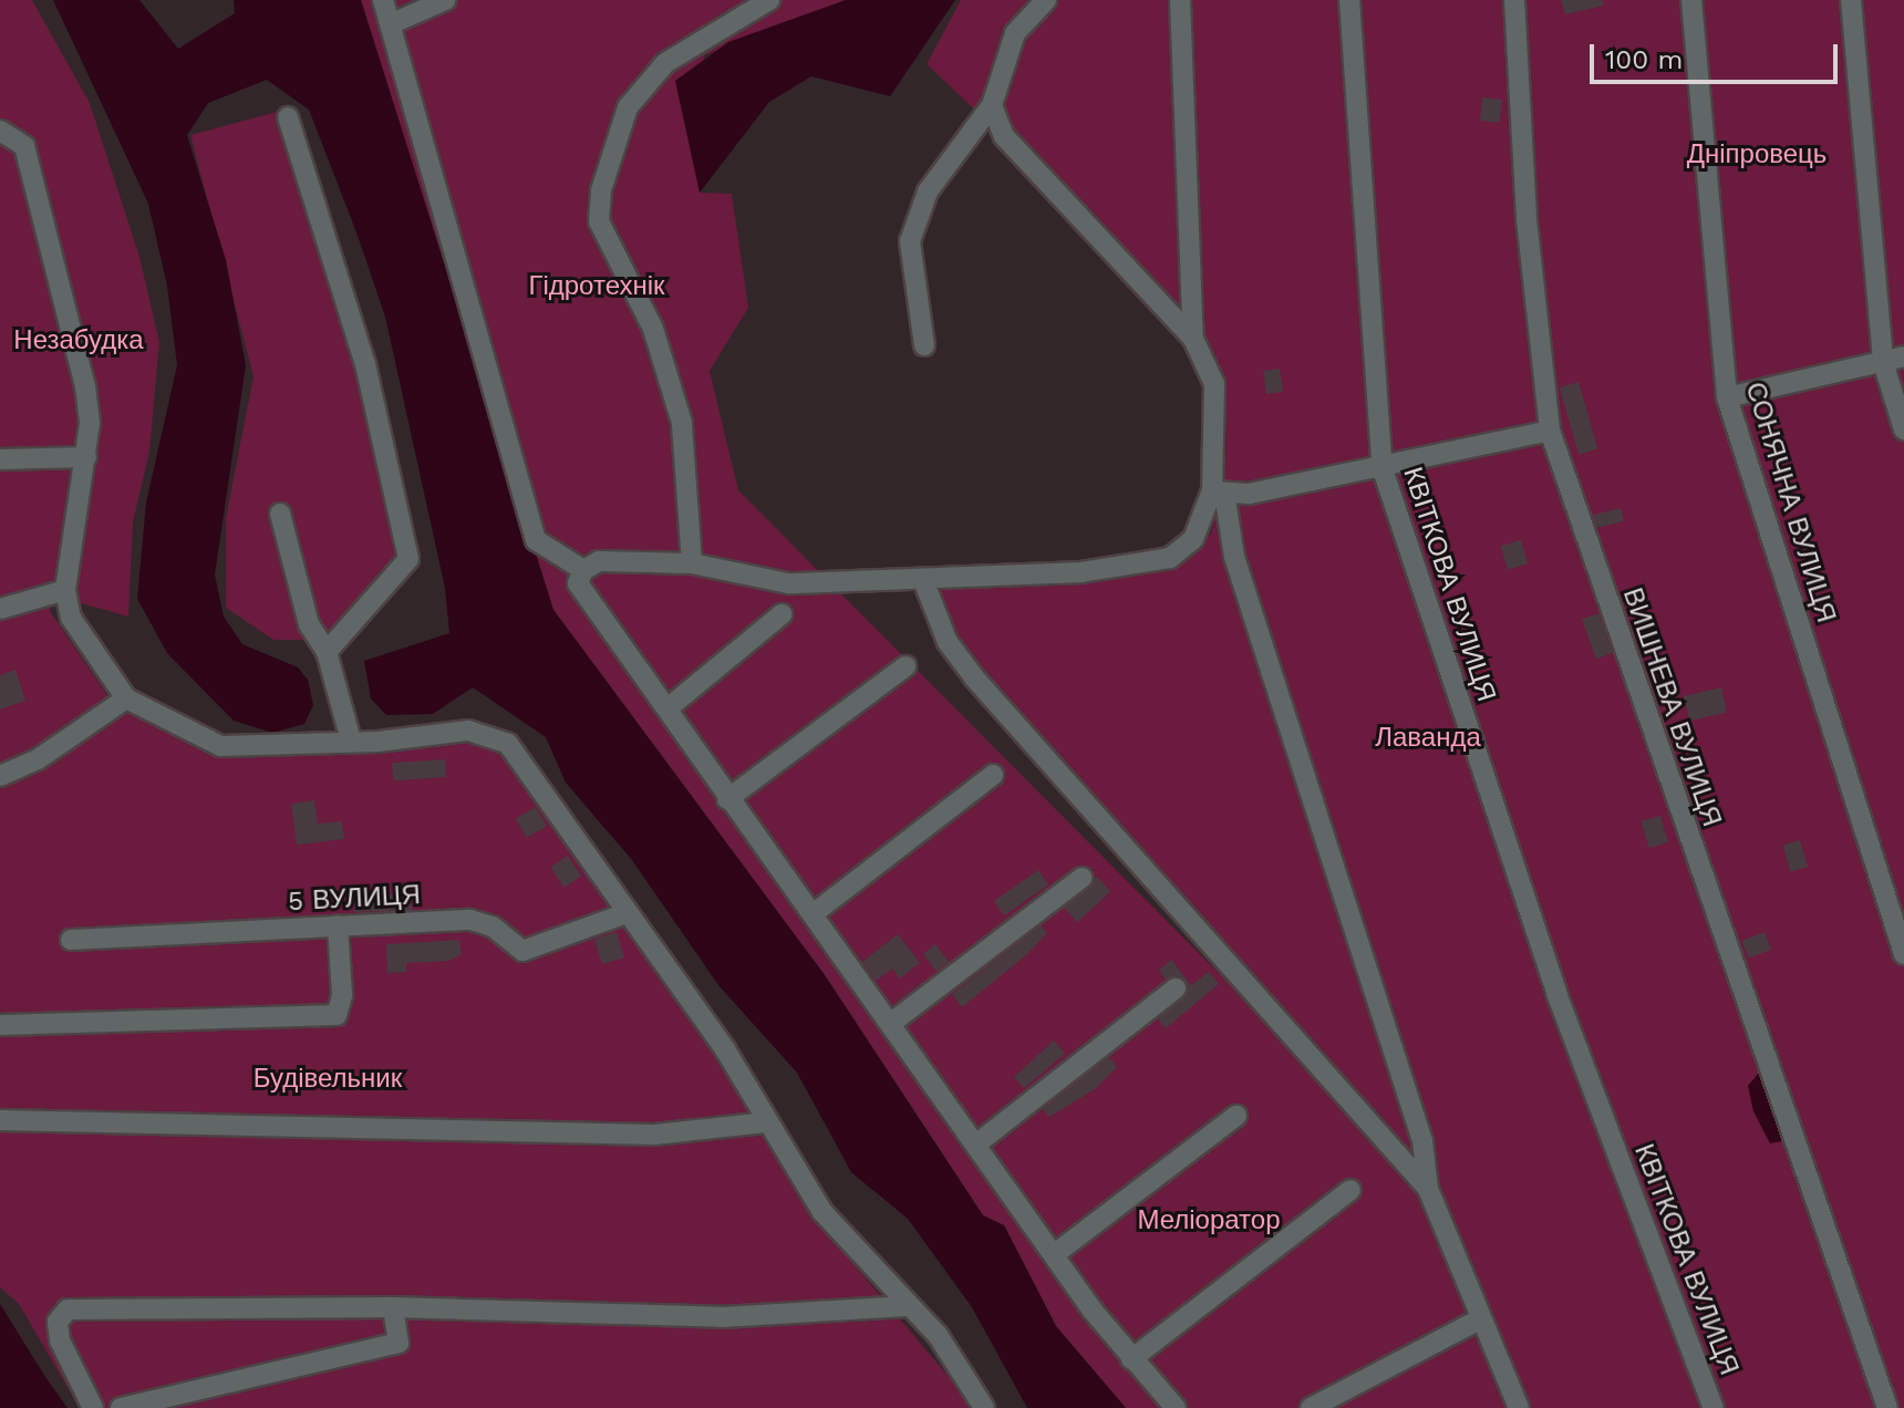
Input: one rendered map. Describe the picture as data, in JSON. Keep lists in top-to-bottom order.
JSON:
{
  "streets": {
    "street": [
      "СОНЯЧНА ВУЛИЦЯ",
      "КВІТКОВА ВУЛИЦЯ",
      "ВИШНЕВА ВУЛИЦЯ",
      "5 ВУЛИЦЯ"
    ]
  },
  "parks": [
    "Дніпровець",
    "Гідротехнік",
    "Незабудка",
    "Лаванда",
    "Будівельник",
    "Меліоратор"
  ],
  "scale_bar": "100 m"
}
